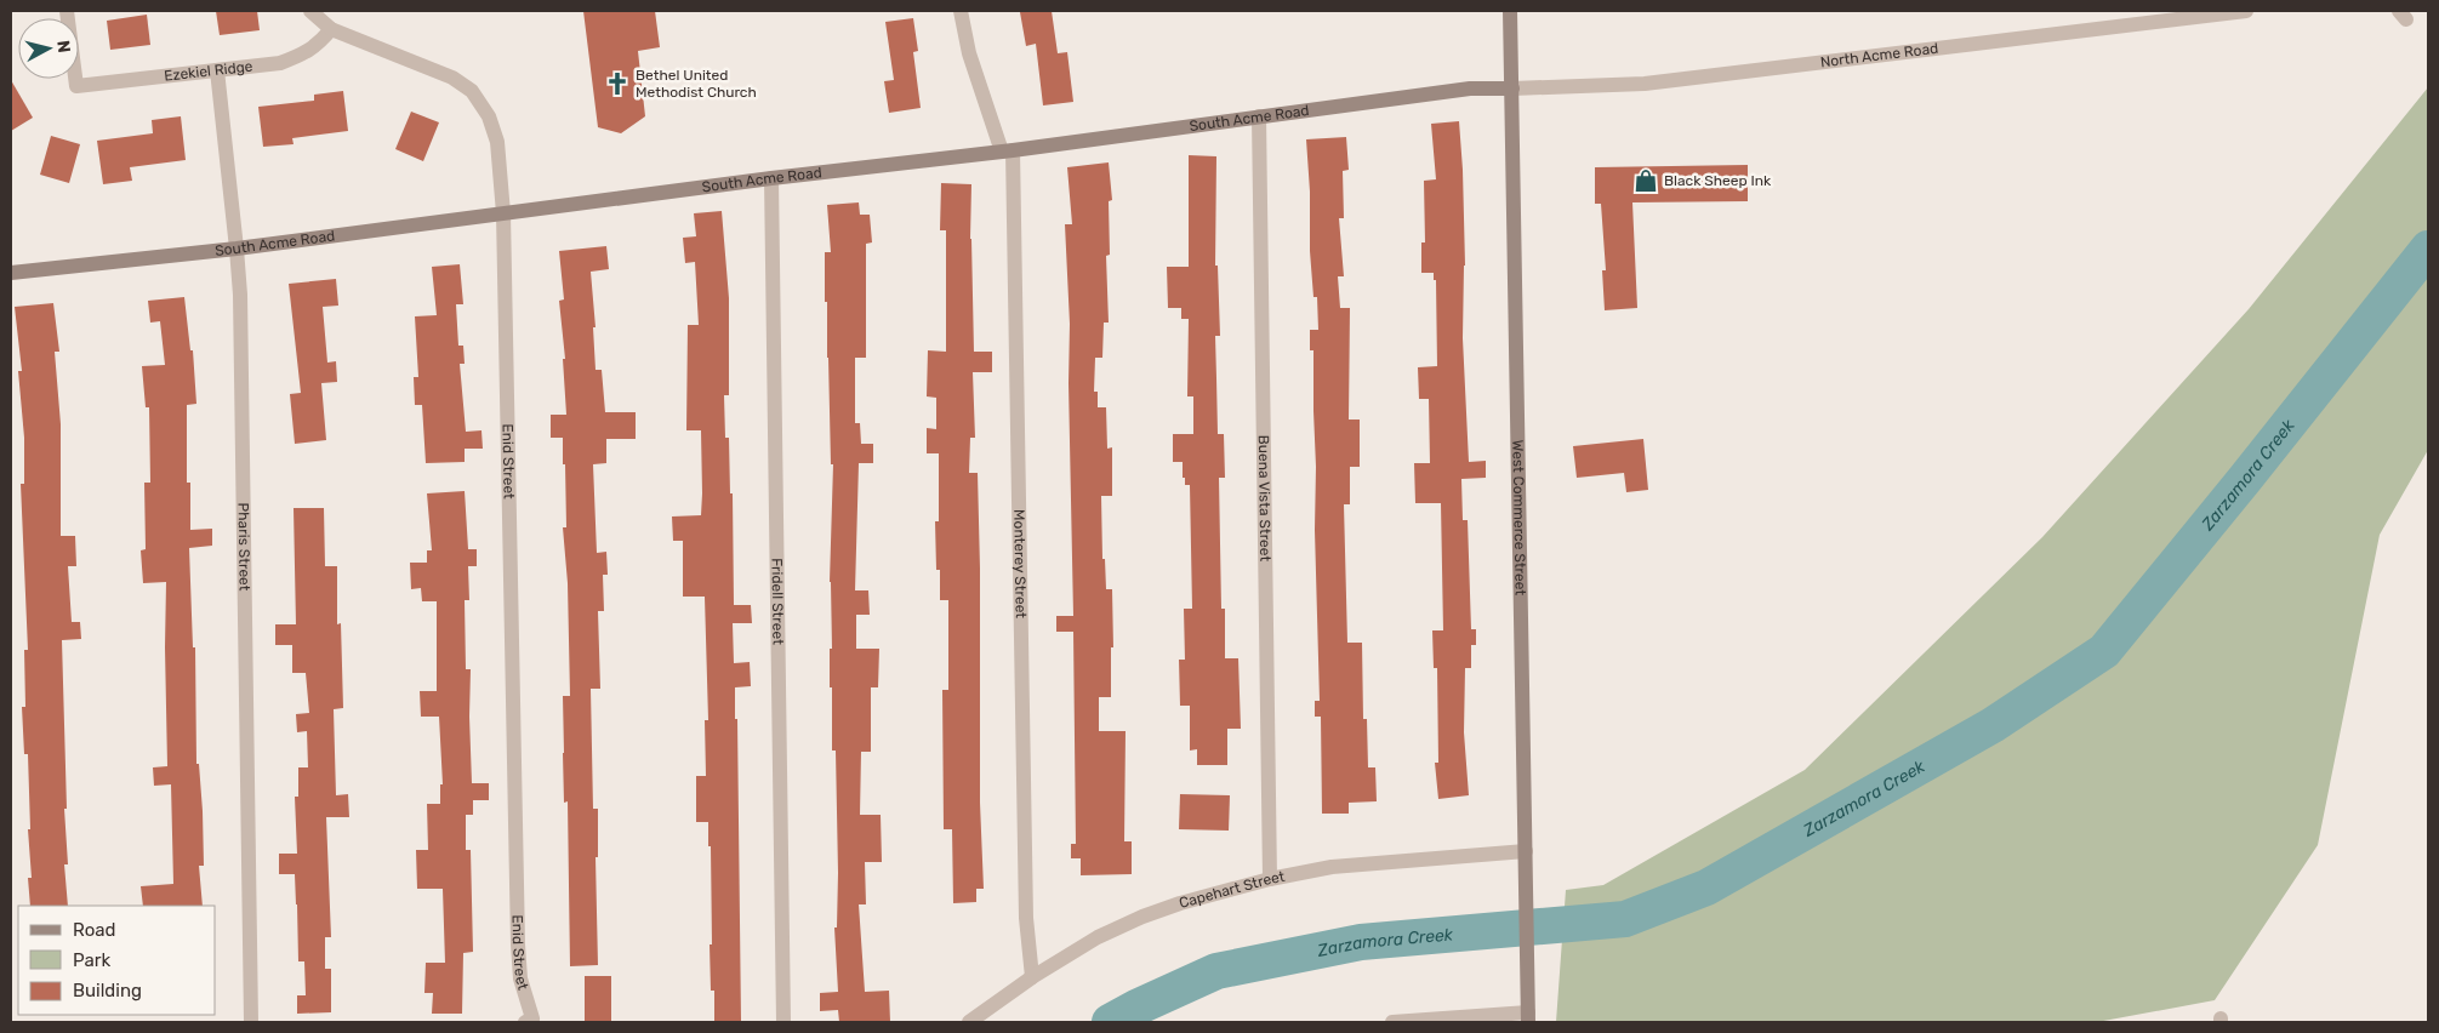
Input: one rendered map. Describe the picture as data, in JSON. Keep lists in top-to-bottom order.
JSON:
{
  "streets": {
    "street": [
      "North Acme Road",
      "Ezekiel Ridge",
      "South Acme Road",
      "Enid Street",
      "Buena Vista Street",
      "West Commerce Street",
      "Pharis Street",
      "Monterey Street",
      "Fridell Street",
      "Capehart Street"
    ]
  },
  "crossings": [
    ["North Acme Road", "South Acme Road"],
    ["North Acme Road", "West Commerce Street"],
    ["Ezekiel Ridge", "Enid Street"],
    ["Ezekiel Ridge", "Pharis Street"],
    ["South Acme Road", "Enid Street"],
    ["South Acme Road", "Buena Vista Street"],
    ["South Acme Road", "West Commerce Street"],
    ["South Acme Road", "Pharis Street"],
    ["South Acme Road", "Monterey Street"],
    ["South Acme Road", "Fridell Street"],
    ["Buena Vista Street", "Capehart Street"],
    ["West Commerce Street", "Capehart Street"],
    ["Monterey Street", "Capehart Street"]
  ],
  "water": ["Zarzamora Creek"],
  "places": {
    "church": ["Bethel United Methodist Church"],
    "shop": ["Black Sheep Ink"]
  },
  "legend": ["Road", "Park", "Building"],
  "north": "right"
}
